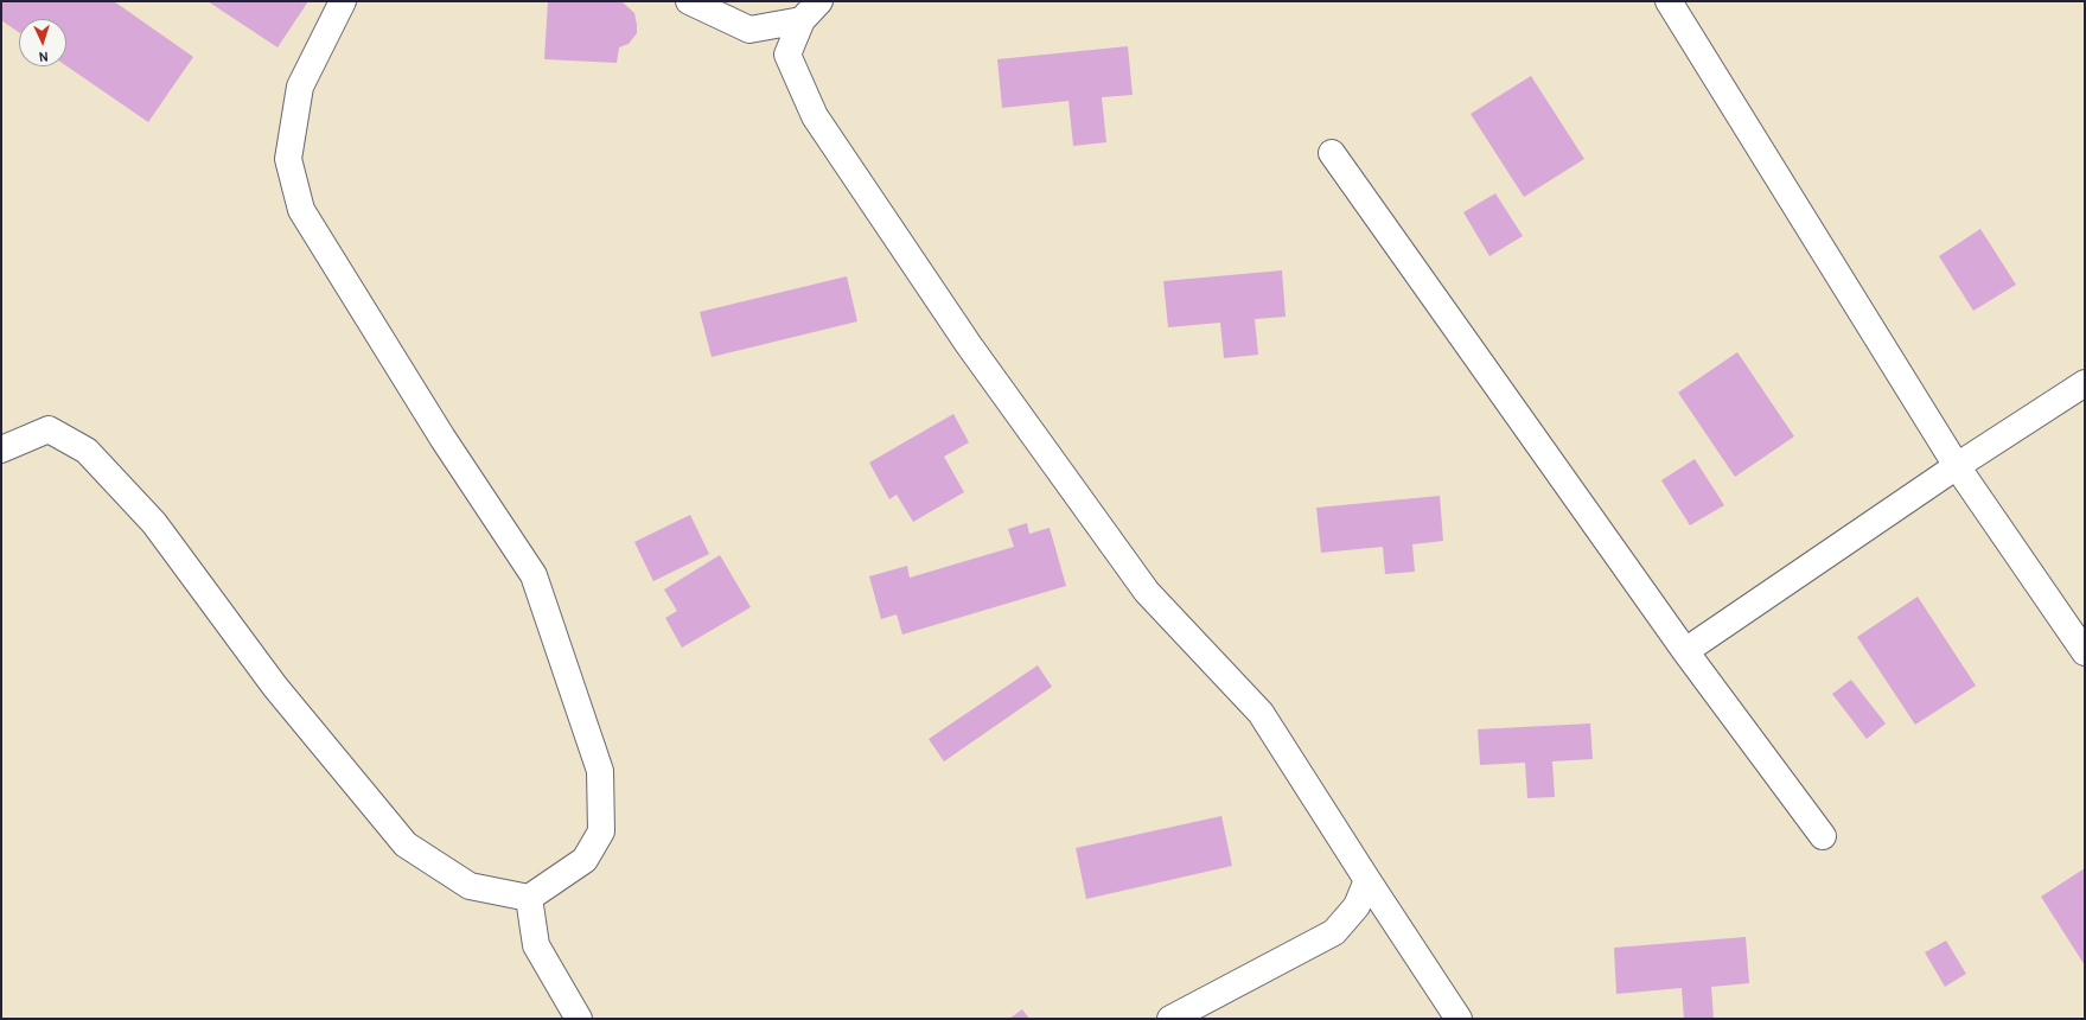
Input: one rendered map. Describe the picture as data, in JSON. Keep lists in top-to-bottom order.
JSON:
{
  "north": "bottom"
}
